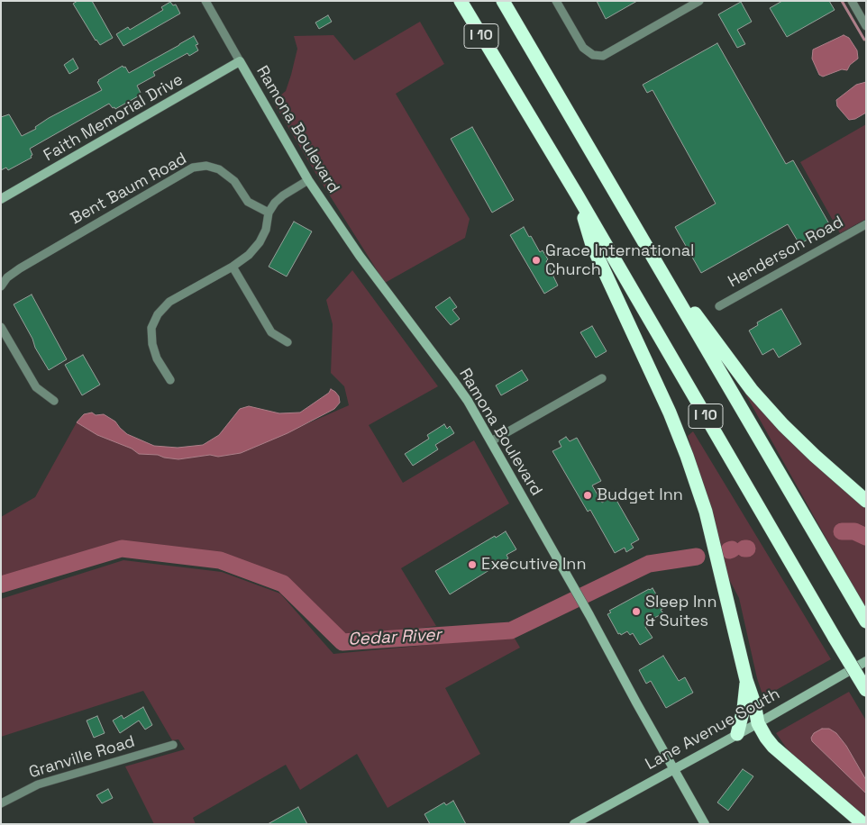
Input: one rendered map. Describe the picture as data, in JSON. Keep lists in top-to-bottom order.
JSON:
{
  "streets": {
    "highway": ["I 10"],
    "street": [
      "Faith Memorial Drive",
      "Ramona Boulevard",
      "Bent Baum Road",
      "Henderson Road",
      "Lane Avenue South",
      "Granville Road"
    ]
  },
  "crossings": [
    ["Faith Memorial Drive", "Ramona Boulevard"],
    ["Ramona Boulevard", "Lane Avenue South"]
  ],
  "water": ["Cedar River"],
  "places": [
    "Grace International Church",
    "Budget Inn",
    "Executive Inn",
    "Sleep Inn & Suites"
  ]
}
